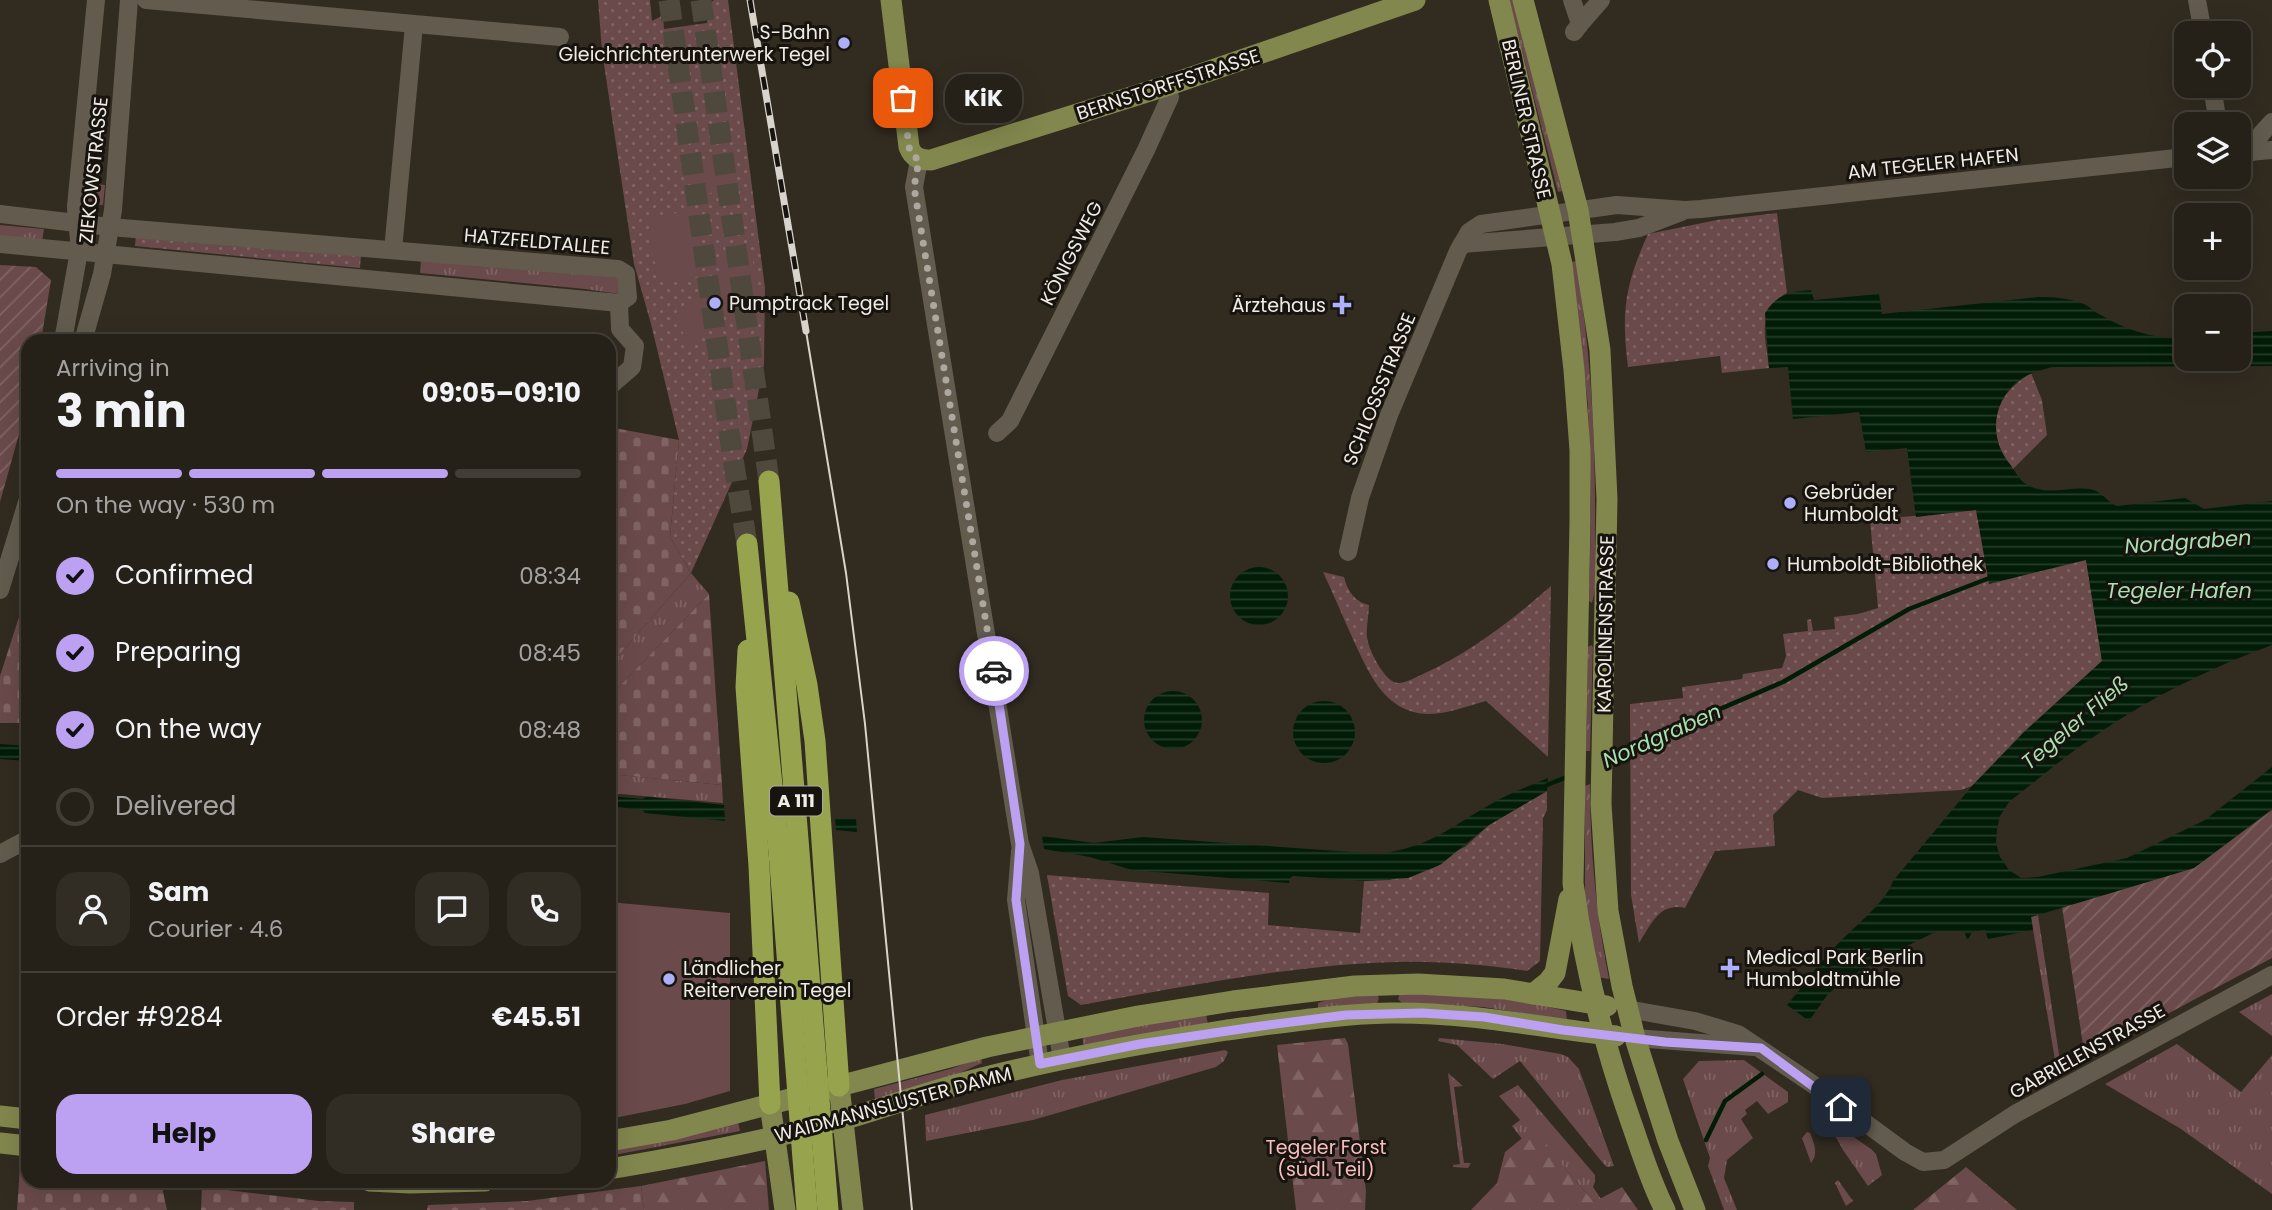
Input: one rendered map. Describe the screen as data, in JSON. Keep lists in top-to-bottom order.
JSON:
{
  "streets": {
    "highway": ["A 111"],
    "main road": [
      "BERNSTORFFSTRASSE",
      "BERLINER STRASSE",
      "KAROLINENSTRASSE",
      "WAIDMANNSLUSTER DAMM"
    ],
    "street": [
      "AM TEGELER HAFEN",
      "ZIEKOWSTRASSE",
      "HATZFELDTALLEE",
      "KÖNIGSWEG",
      "SCHLOSSSTRASSE",
      "GABRIELENSTRASSE"
    ]
  },
  "crossings": [
    ["BERNSTORFFSTRASSE", "KÖNIGSWEG"],
    ["BERLINER STRASSE", "AM TEGELER HAFEN"],
    ["BERLINER STRASSE", "SCHLOSSSTRASSE"],
    ["BERLINER STRASSE", "KAROLINENSTRASSE"],
    ["AM TEGELER HAFEN", "SCHLOSSSTRASSE"],
    ["AM TEGELER HAFEN", "KAROLINENSTRASSE"],
    ["ZIEKOWSTRASSE", "HATZFELDTALLEE"],
    ["KAROLINENSTRASSE", "WAIDMANNSLUSTER DAMM"]
  ],
  "water": ["Nordgraben", "Tegeler Hafen", "Tegeler Fließ"],
  "parks": ["Tegeler Forst (südl. Teil)"],
  "places": {
    "other": [
      "S-Bahn Gleichrichterunterwerk Tegel",
      "KiK",
      "Pumptrack Tegel",
      "Gebrüder Humboldt",
      "Humboldt-Bibliothek",
      "Ländlicher Reiterverein Tegel"
    ],
    "health": ["Ärztehaus", "Medical Park Berlin Humboldtmühle"]
  },
  "page": {
    "map_buttons": ["+", "−"],
    "bubble": "KiK",
    "heading": ["3 min", "Arriving in", "09:05–09:10"],
    "panel": [
      "Sam",
      "Courier · 4.6",
      "Order #9284",
      "€45.51"
    ],
    "bar": "On the way · 530 m",
    "list": [
      ["Confirmed", "08:34"],
      ["Preparing", "08:45"],
      ["On the way", "08:48"],
      "Delivered"
    ],
    "buttons": ["Help", "Share"]
  }
}
